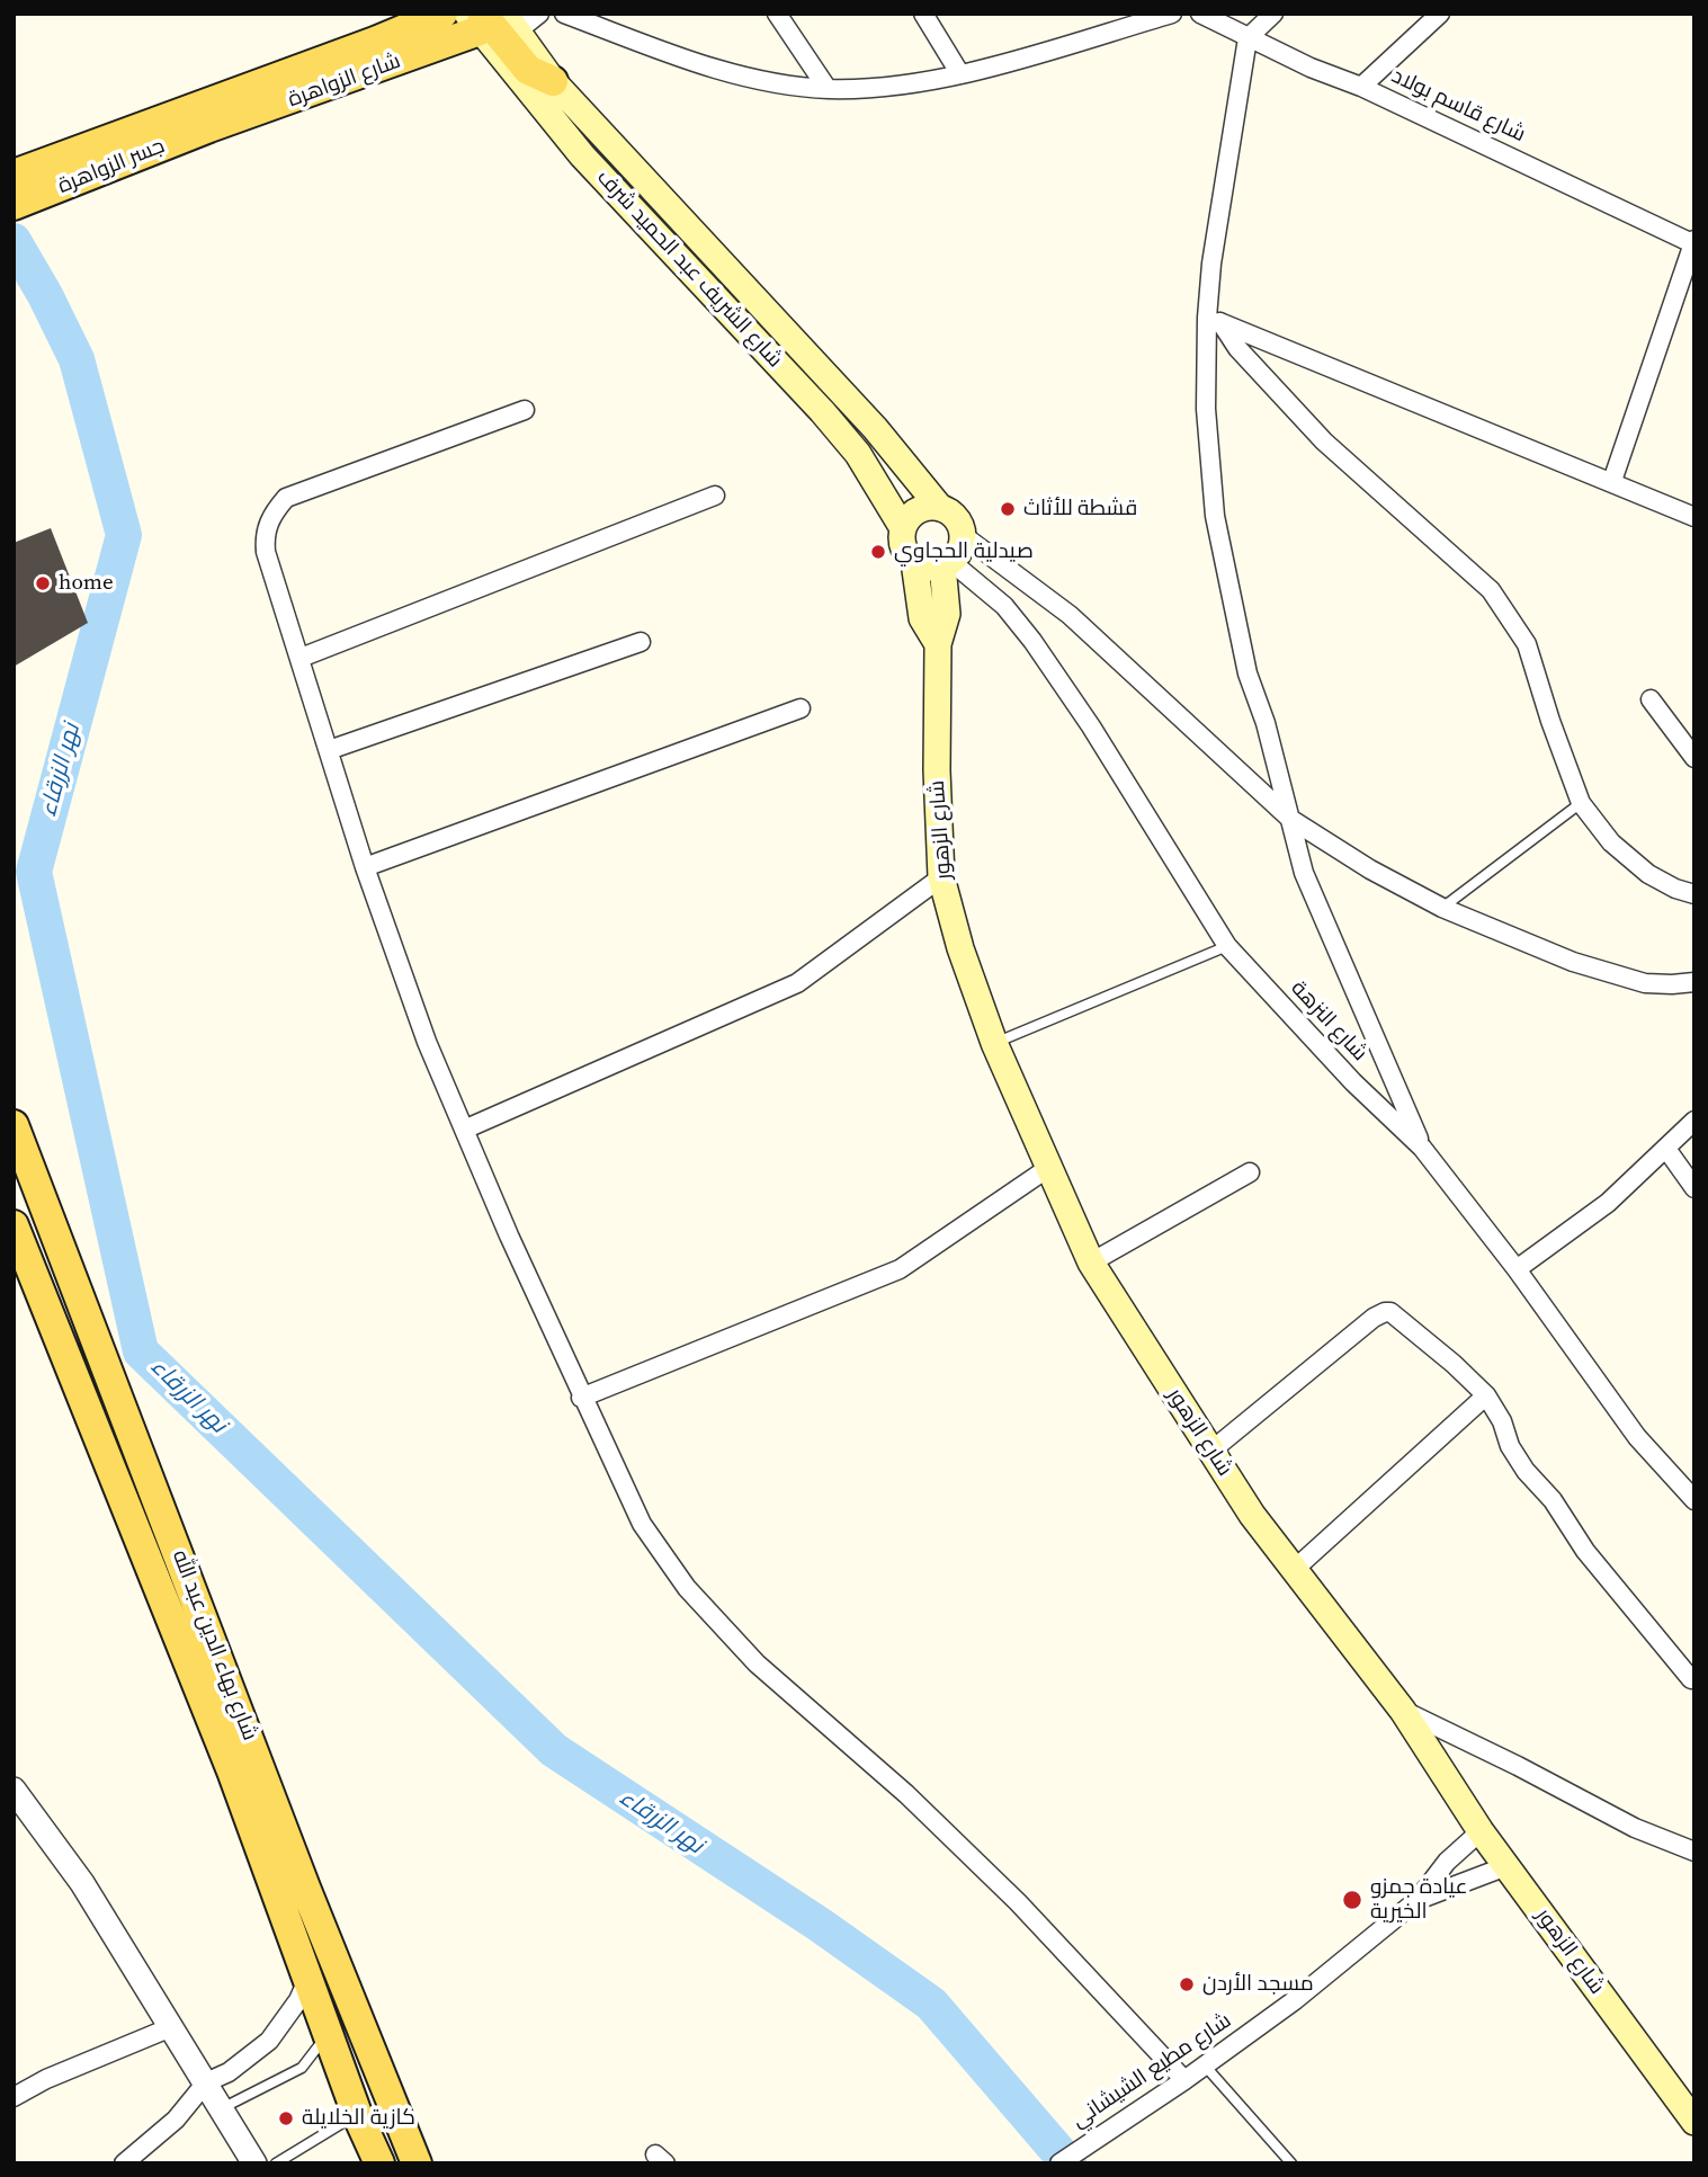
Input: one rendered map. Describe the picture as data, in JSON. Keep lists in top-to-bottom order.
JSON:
{
  "streets": {
    "main road": [
      "شارع الزواهرة",
      "جسر الزواهرة",
      "شارع الشريف عبد الحميد شرف",
      "شارع الزهور",
      "شارع بهاء الدين عبد الله"
    ],
    "street": ["شارع قاسم بولاد", "شارع النزهة", "شارع مطيع الشيشاني"]
  },
  "crossings": [
    ["شارع الزواهرة", "جسر الزواهرة"],
    ["شارع الزواهرة", "شارع الشريف عبد الحميد شرف"],
    ["شارع الشريف عبد الحميد شرف", "شارع الزهور"],
    ["شارع الشريف عبد الحميد شرف", "شارع النزهة"],
    ["شارع الزهور", "شارع النزهة"],
    ["شارع الزهور", "شارع مطيع الشيشاني"]
  ],
  "water": ["نهر الزرقاء"],
  "places": [
    "قشطة للأثاث",
    "صيدلية الحجاوي",
    "home",
    "عيادة جمزو الخيرية",
    "مسجد الأردن",
    "كازية الخلايلة"
  ]
}
